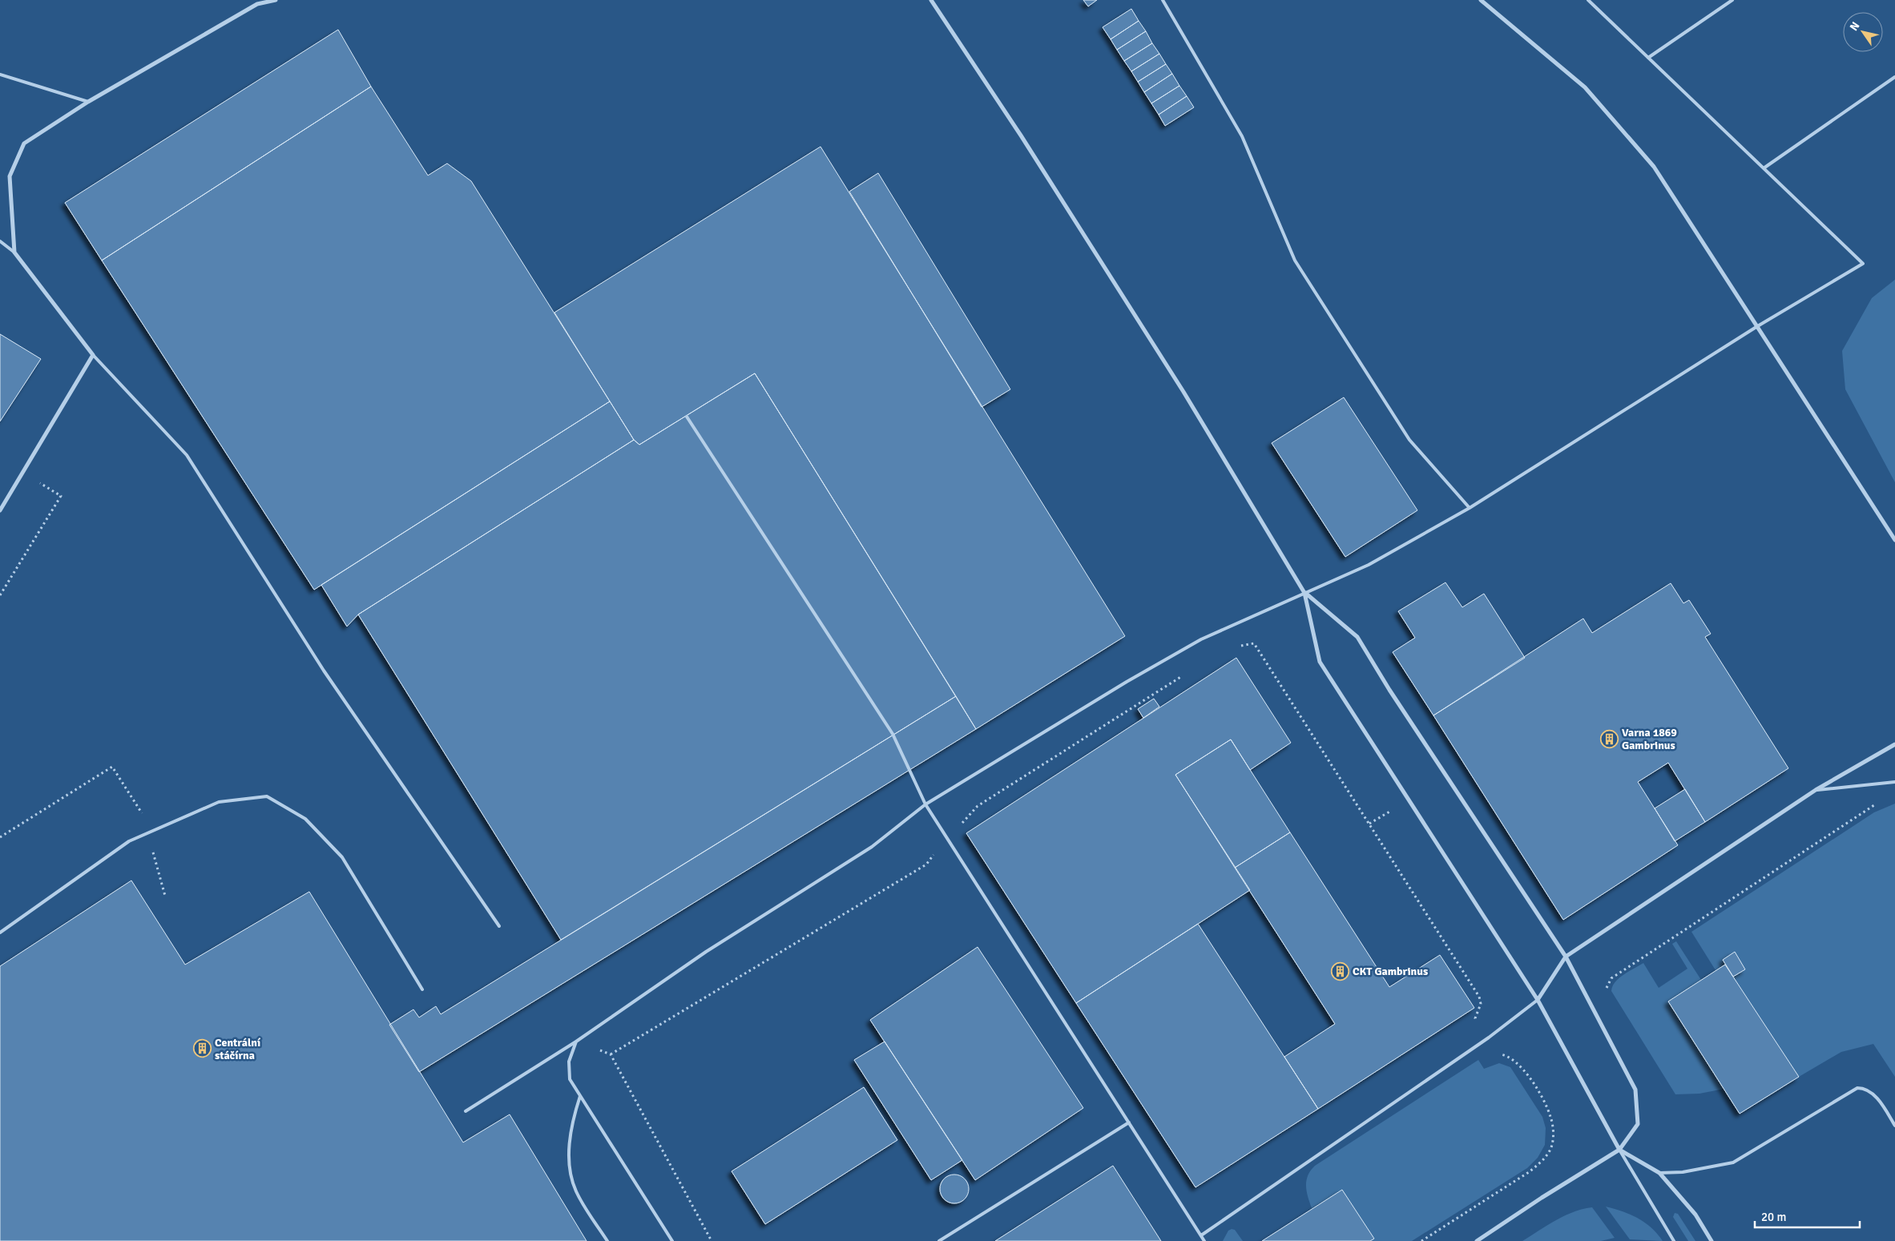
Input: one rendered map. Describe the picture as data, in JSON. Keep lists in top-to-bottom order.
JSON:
{
  "places": {
    "building": ["Varna 1869 Gambrinus", "CKT Gambrinus", "Centrální stáčírna"]
  },
  "scale_bar": "20 m",
  "north": "top left"
}
